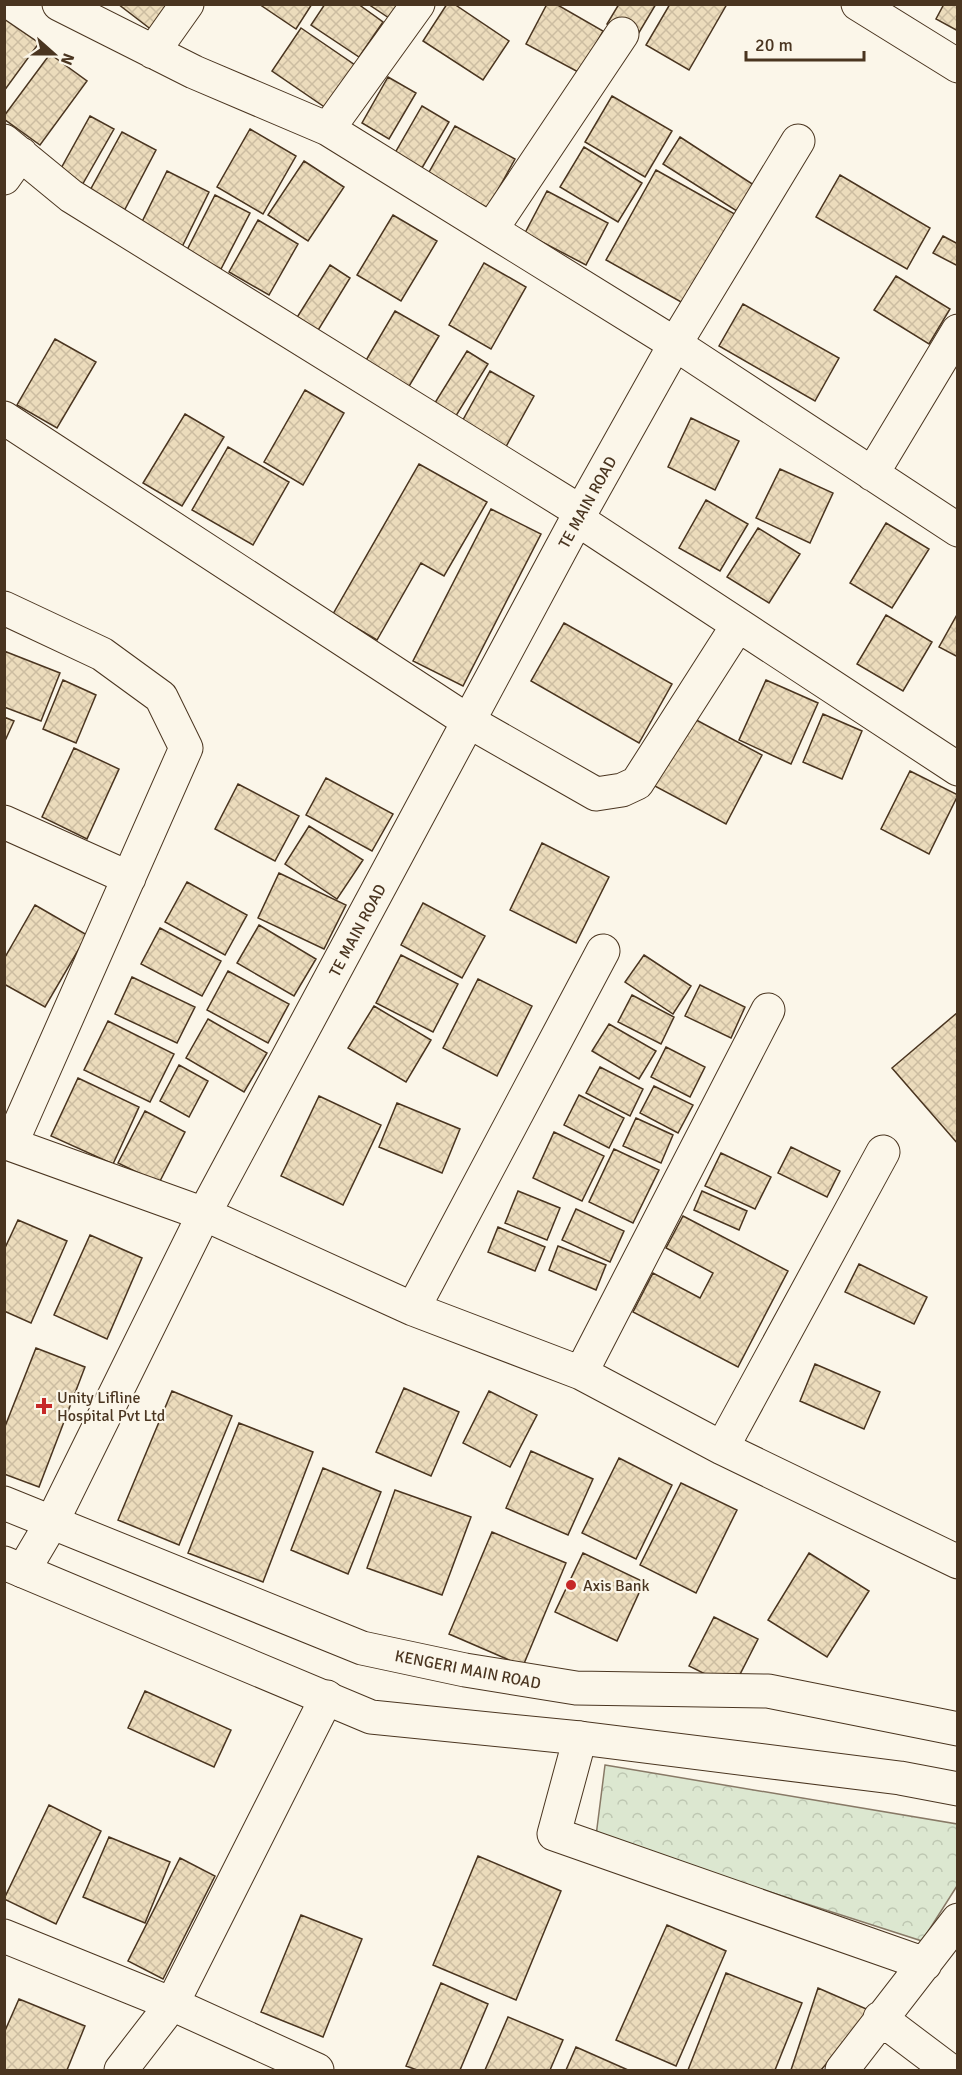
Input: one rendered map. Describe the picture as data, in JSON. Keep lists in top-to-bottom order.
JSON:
{
  "streets": {
    "street": ["TE MAIN ROAD", "KENGERI MAIN ROAD"]
  },
  "crossings": [
    ["TE MAIN ROAD", "KENGERI MAIN ROAD"]
  ],
  "places": {
    "health": ["Unity Lifline Hospital Pvt Ltd"],
    "other": ["Axis Bank"]
  },
  "scale_bar": "20 m",
  "north": "right"
}
